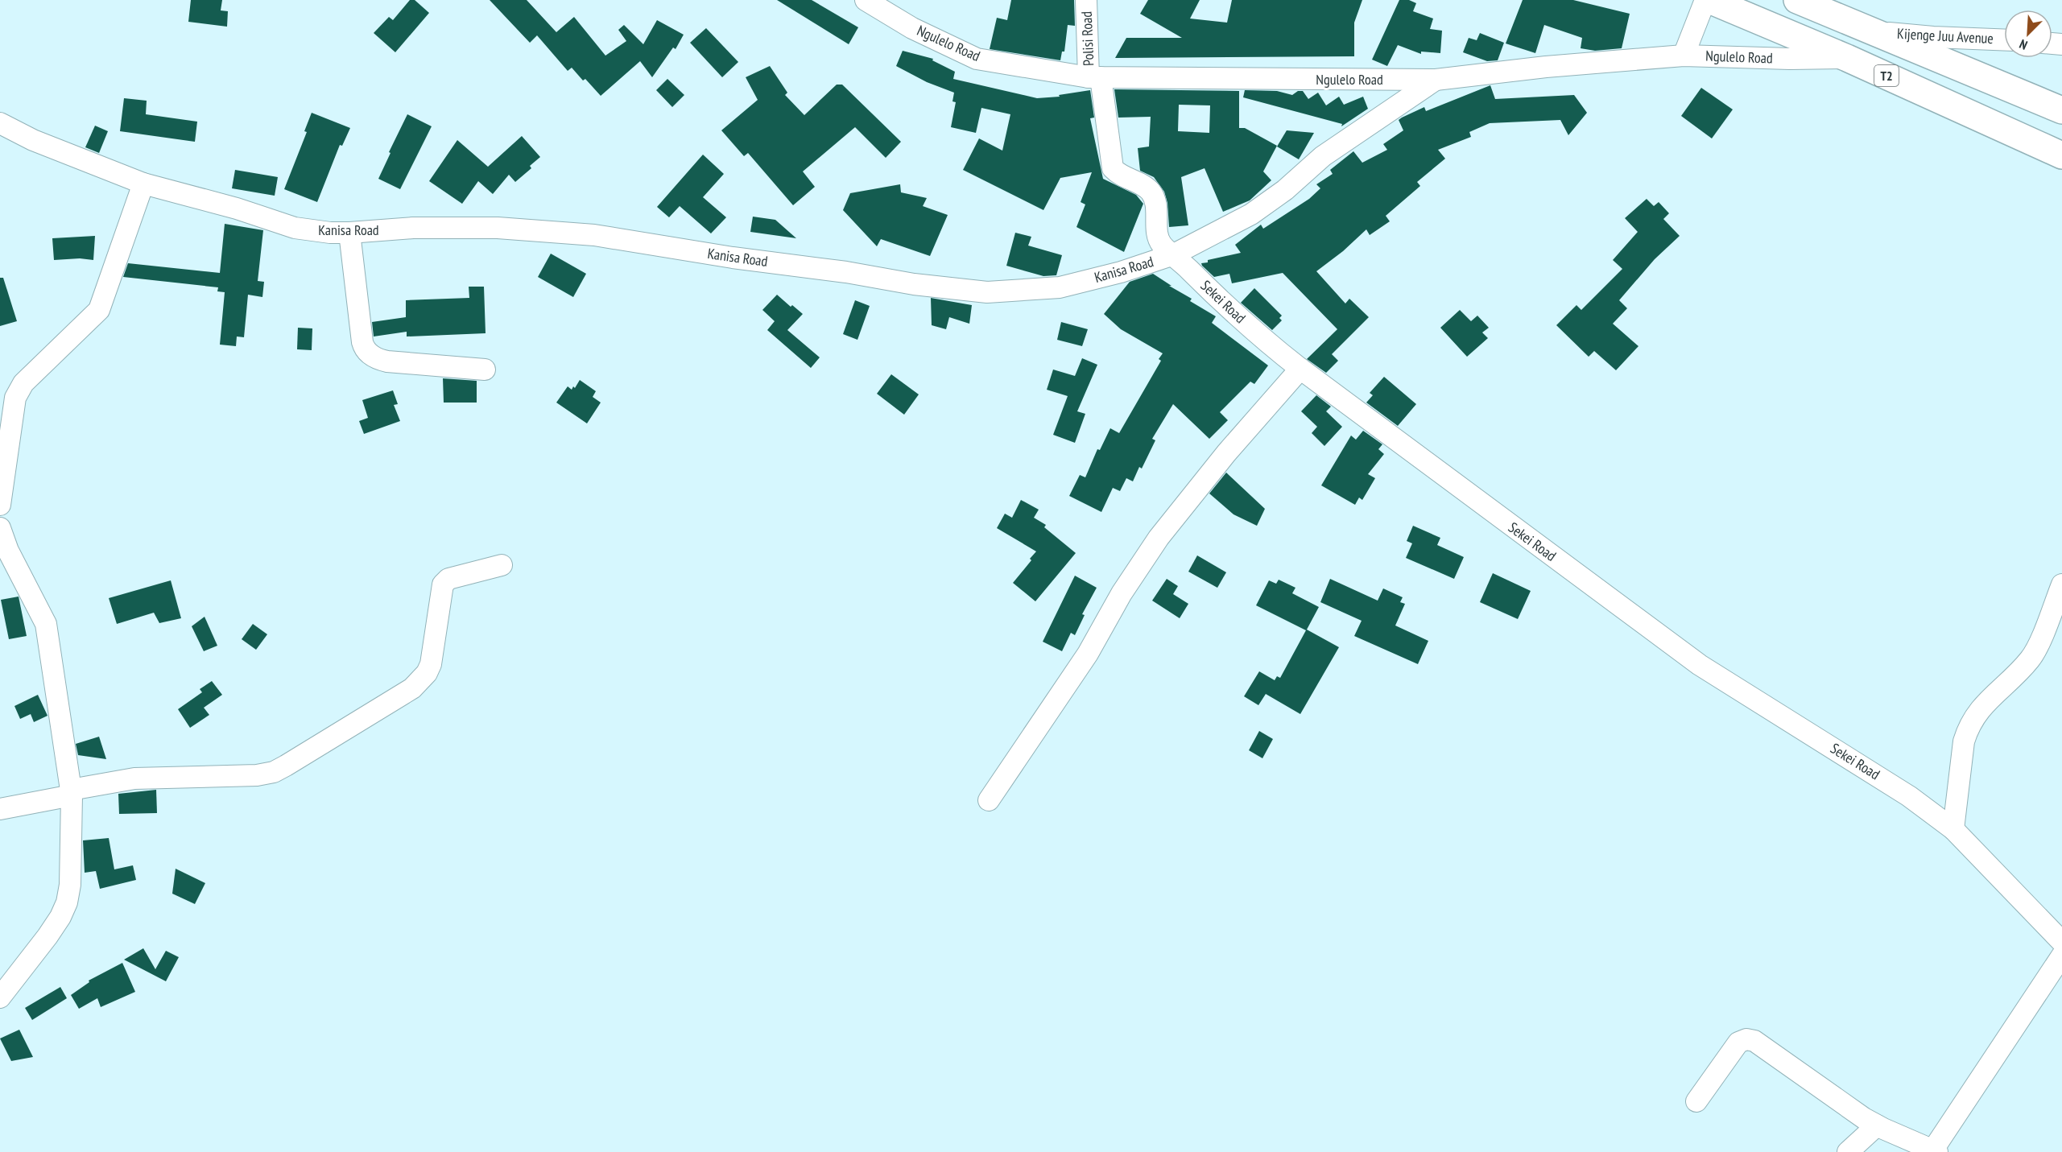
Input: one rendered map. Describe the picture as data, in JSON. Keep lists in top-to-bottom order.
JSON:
{
  "streets": {
    "highway": ["T2"],
    "street": [
      "Kijenge Juu Avenue",
      "Polisi Road",
      "Ngulelo Road",
      "Kanisa Road",
      "Sekei Road"
    ]
  },
  "crossings": [
    ["Polisi Road", "Ngulelo Road"],
    ["Polisi Road", "Sekei Road"],
    ["Ngulelo Road", "T2"],
    ["Ngulelo Road", "Kanisa Road"],
    ["Ngulelo Road", "Sekei Road"],
    ["Kanisa Road", "Sekei Road"]
  ],
  "north": "bottom left"
}
